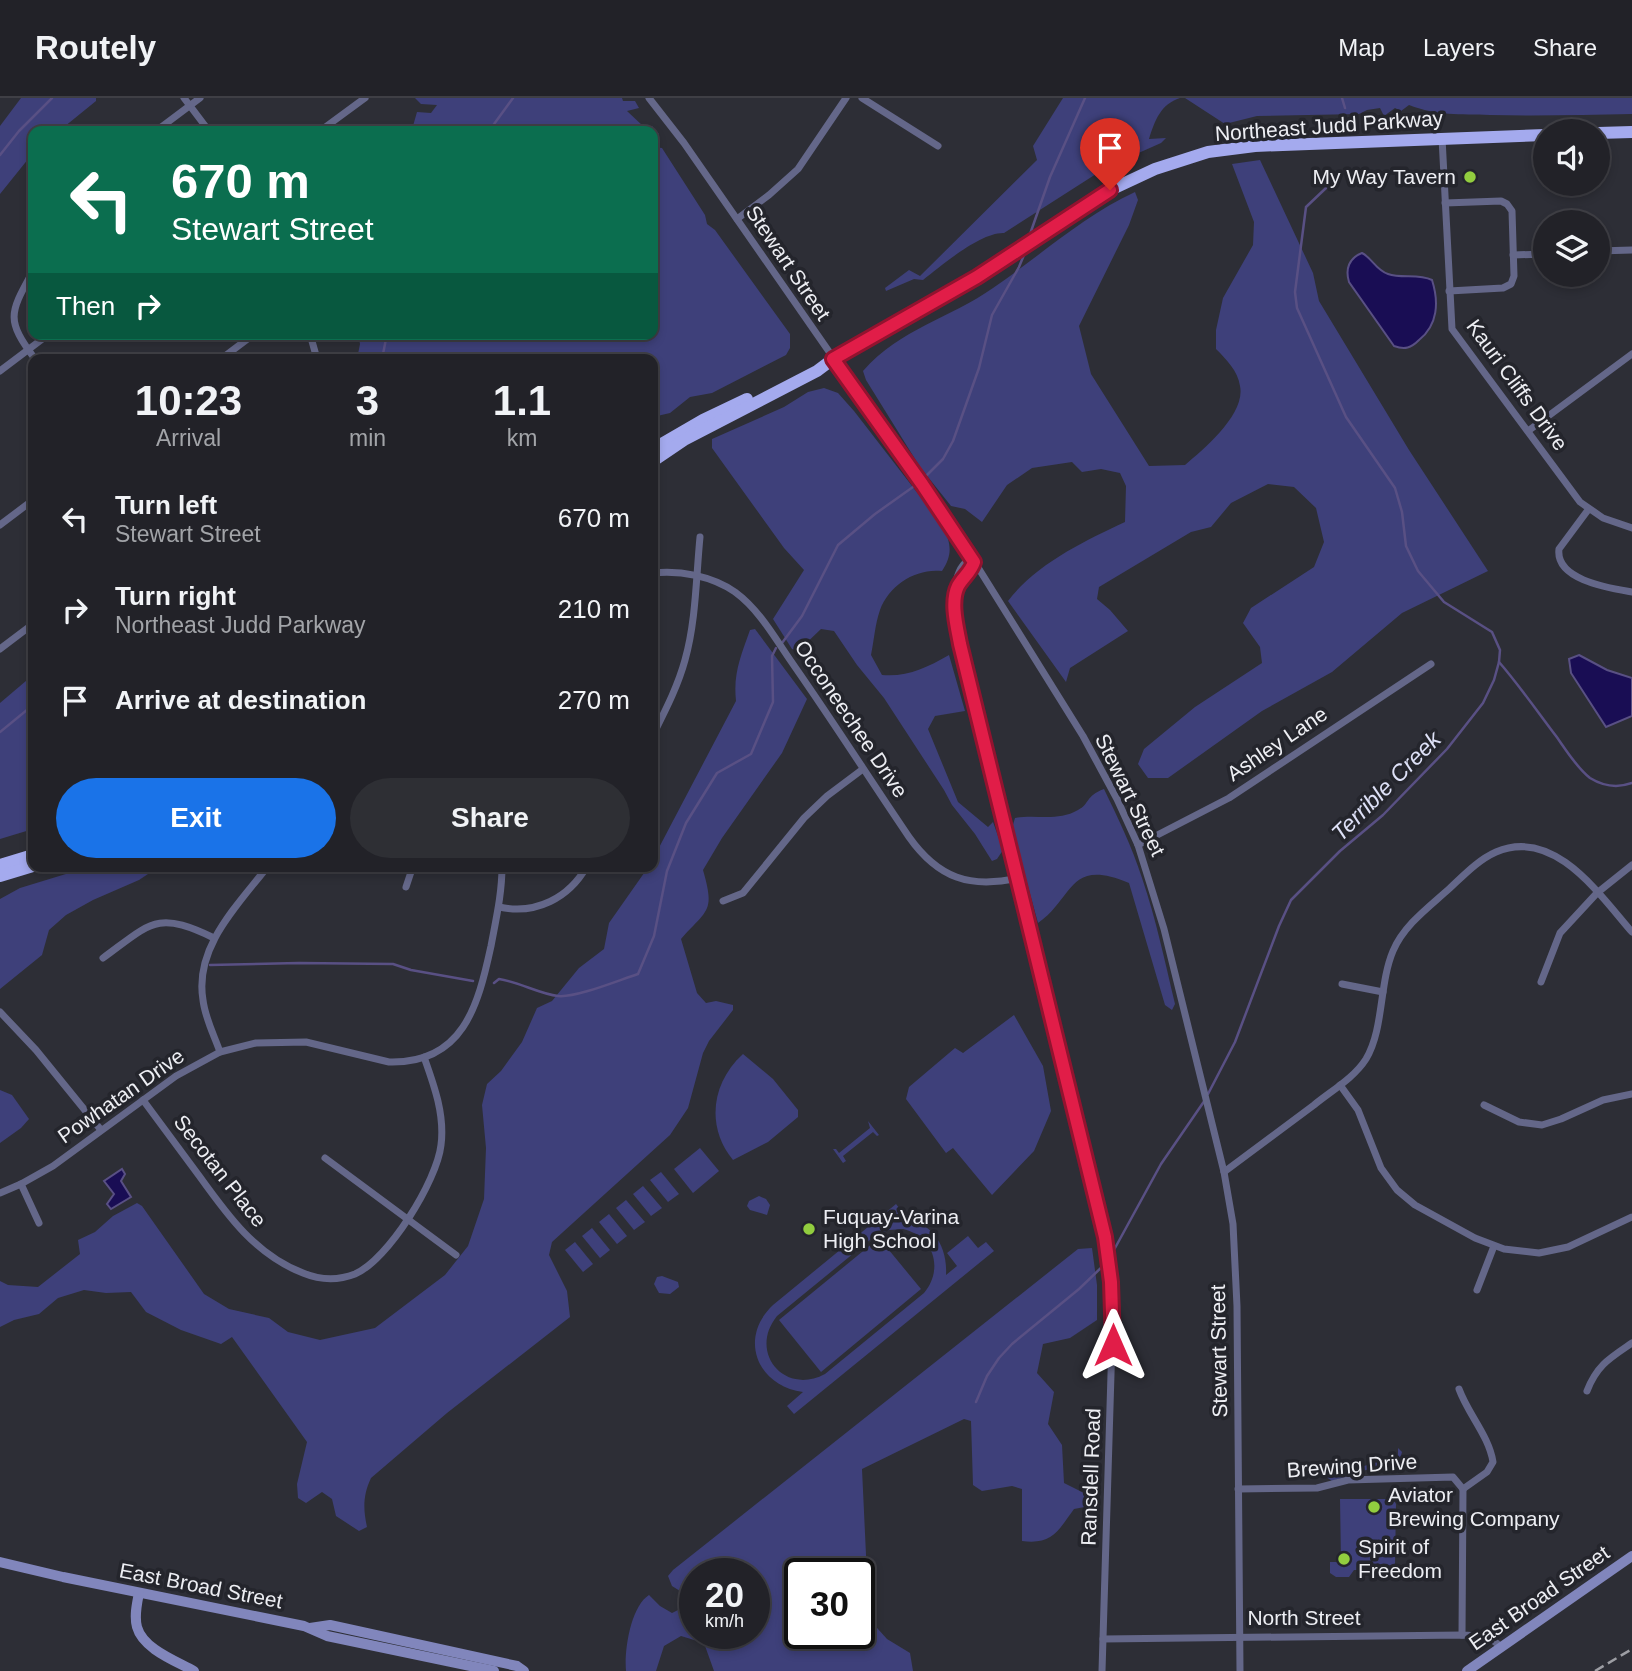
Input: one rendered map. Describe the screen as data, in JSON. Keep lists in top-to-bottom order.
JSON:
{
  "streets": {
    "highway": ["Northeast Judd Parkway"],
    "main road": ["East Broad Street"],
    "street": [
      "Stewart Street",
      "Kauri Cliffs Drive",
      "Occoneechee Drive",
      "Ashley Lane",
      "Powhatan Drive",
      "Secotan Place",
      "Brewing Drive",
      "Ransdell Road",
      "North Street"
    ]
  },
  "crossings": [
    ["Northeast Judd Parkway", "Stewart Street"],
    ["Northeast Judd Parkway", "Kauri Cliffs Drive"],
    ["Stewart Street", "Ashley Lane"],
    ["Stewart Street", "Brewing Drive"],
    ["Stewart Street", "Ransdell Road"],
    ["Stewart Street", "North Street"],
    ["Occoneechee Drive", "Ransdell Road"],
    ["Powhatan Drive", "Secotan Place"],
    ["Ransdell Road", "North Street"],
    ["East Broad Street", "North Street"]
  ],
  "water": ["Terrible Creek"],
  "places": [
    "My Way Tavern",
    "Fuquay-Varina High School",
    "Aviator Brewing Company",
    "Spirit of Freedom"
  ],
  "page": {
    "header": "Routely",
    "nav": ["Map", "Layers", "Share"],
    "turn": ["670 m", "Stewart Street"],
    "then": "Then",
    "eta": [
      "10:23",
      "Arrival",
      "3",
      "min",
      "1.1",
      "km"
    ],
    "list": [
      {
        "name": "Turn left",
        "note": "Stewart Street",
        "value": "670 m"
      },
      {
        "name": "Turn right",
        "note": "Northeast Judd Parkway",
        "value": "210 m"
      },
      {
        "name": "Arrive at destination",
        "value": "270 m"
      }
    ],
    "buttons": ["Exit", "Share"],
    "speed": "20 km/h",
    "limit": "30"
  }
}
